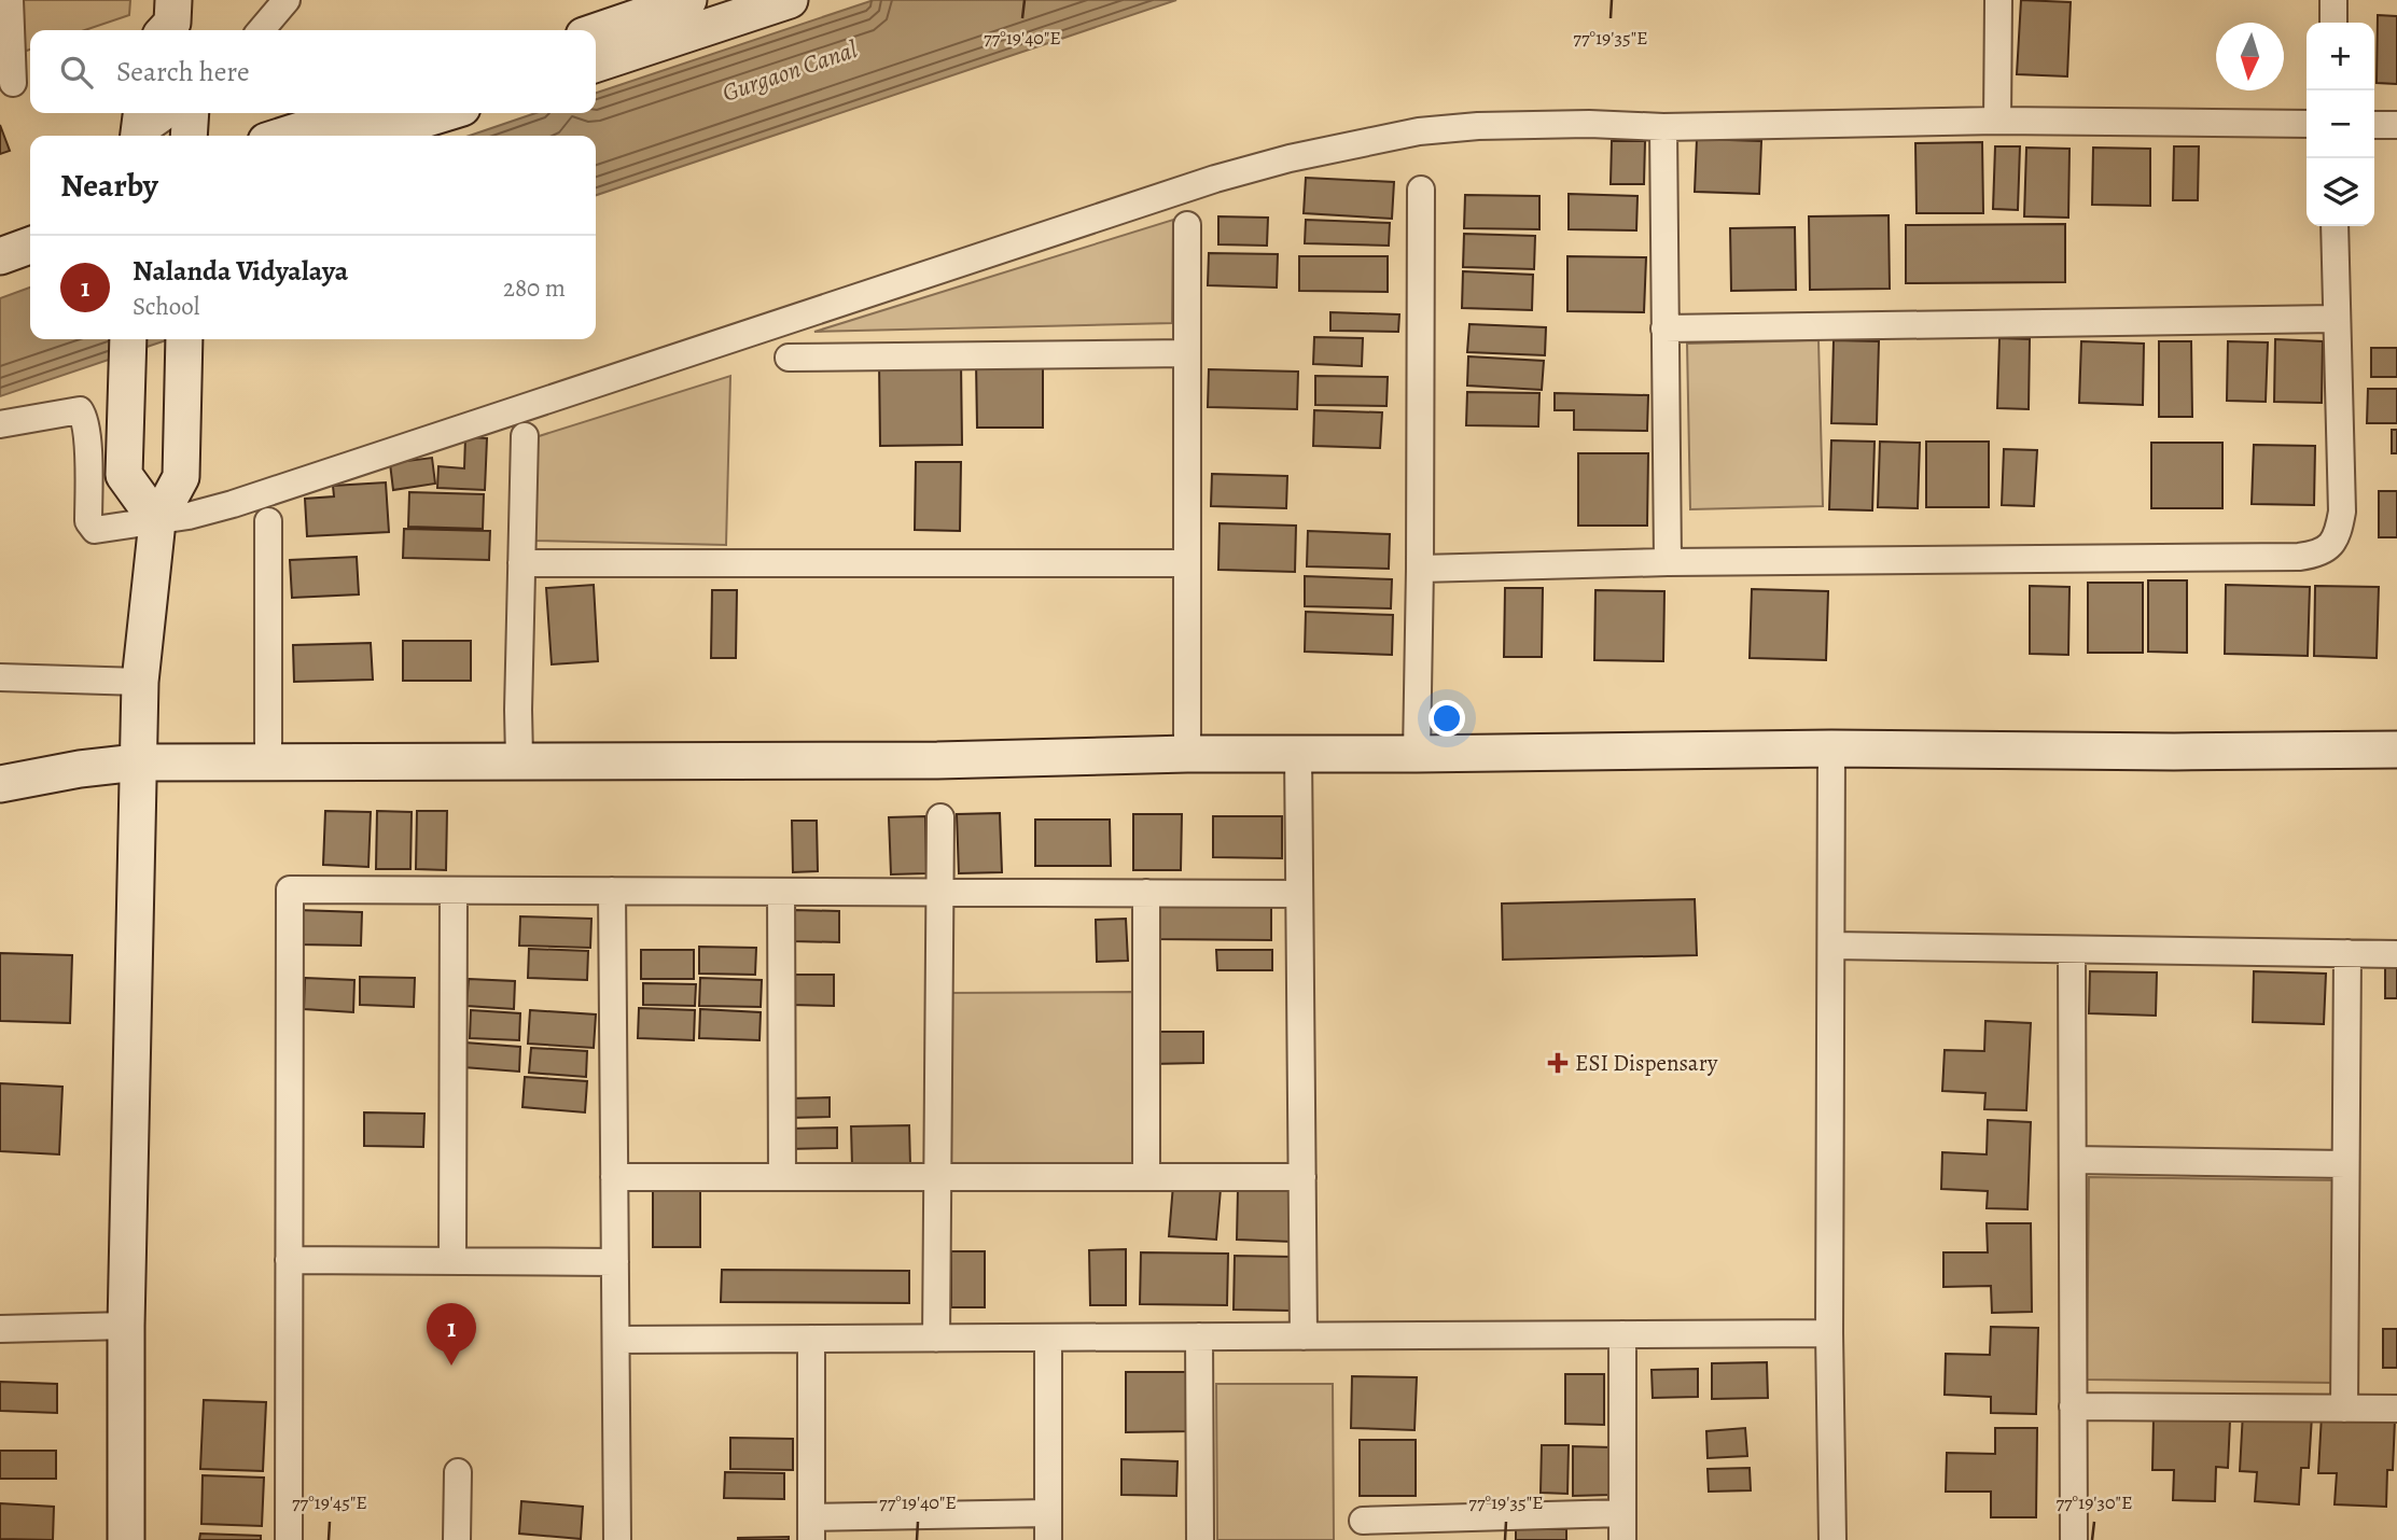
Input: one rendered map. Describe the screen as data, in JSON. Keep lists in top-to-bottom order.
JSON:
{
  "water": ["Gurgaon Canal"],
  "places": {
    "health": ["ESI Dispensary"]
  },
  "north": "bottom",
  "page": {
    "map_buttons": ["+", "−"],
    "search": "Search here",
    "heading": "Nearby",
    "list": [
      {
        "mark": "1",
        "name": "Nalanda Vidyalaya",
        "note": "School",
        "value": "280 m"
      }
    ],
    "pins": "1"
  },
  "coordinates": [
    "77°19'40\"E",
    "77°19'35\"E",
    "77°19'45\"E",
    "77°19'30\"E"
  ]
}
